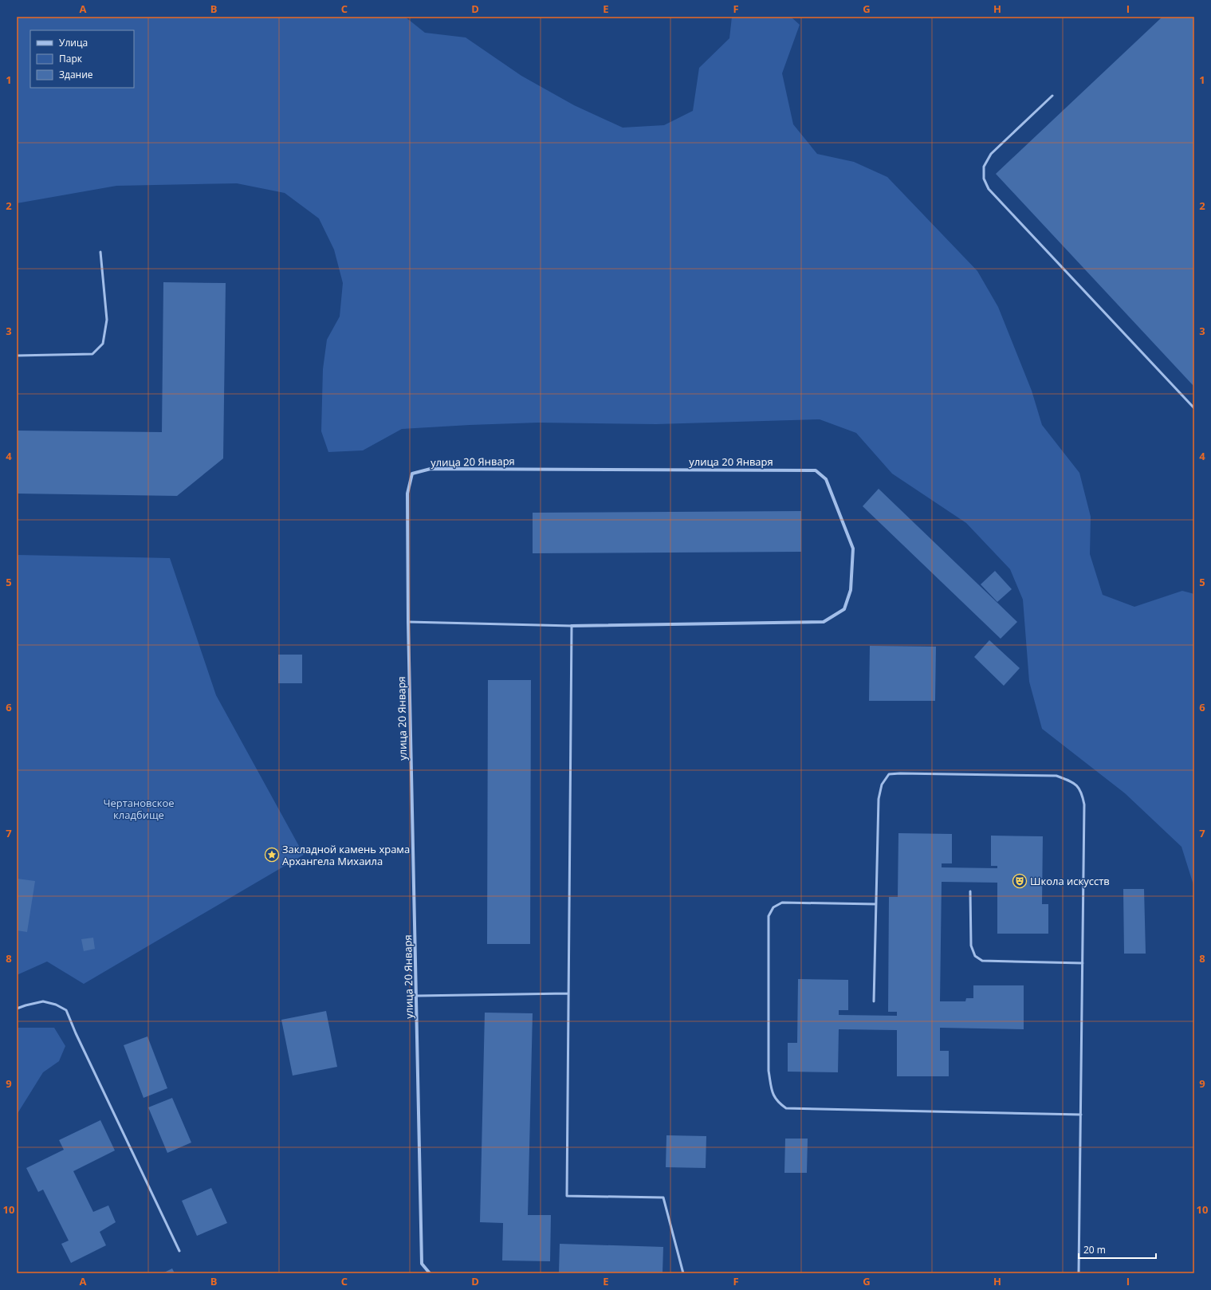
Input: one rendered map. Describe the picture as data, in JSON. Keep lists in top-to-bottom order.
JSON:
{
  "streets": {
    "street": ["улица 20 Января"]
  },
  "parks": ["Чертановское кладбище"],
  "places": {
    "place": ["Закладной камень храма Архангела Михаила"],
    "theatre": ["Школа искусств"]
  },
  "legend": ["Улица", "Парк", "Здание"],
  "scale_bar": "20 m",
  "grid": {
    "columns": [
      "A",
      "B",
      "C",
      "D",
      "E",
      "F",
      "G",
      "H",
      "I"
    ],
    "rows": [
      "1",
      "2",
      "3",
      "4",
      "5",
      "6",
      "7",
      "8",
      "9",
      "10"
    ]
  }
}
